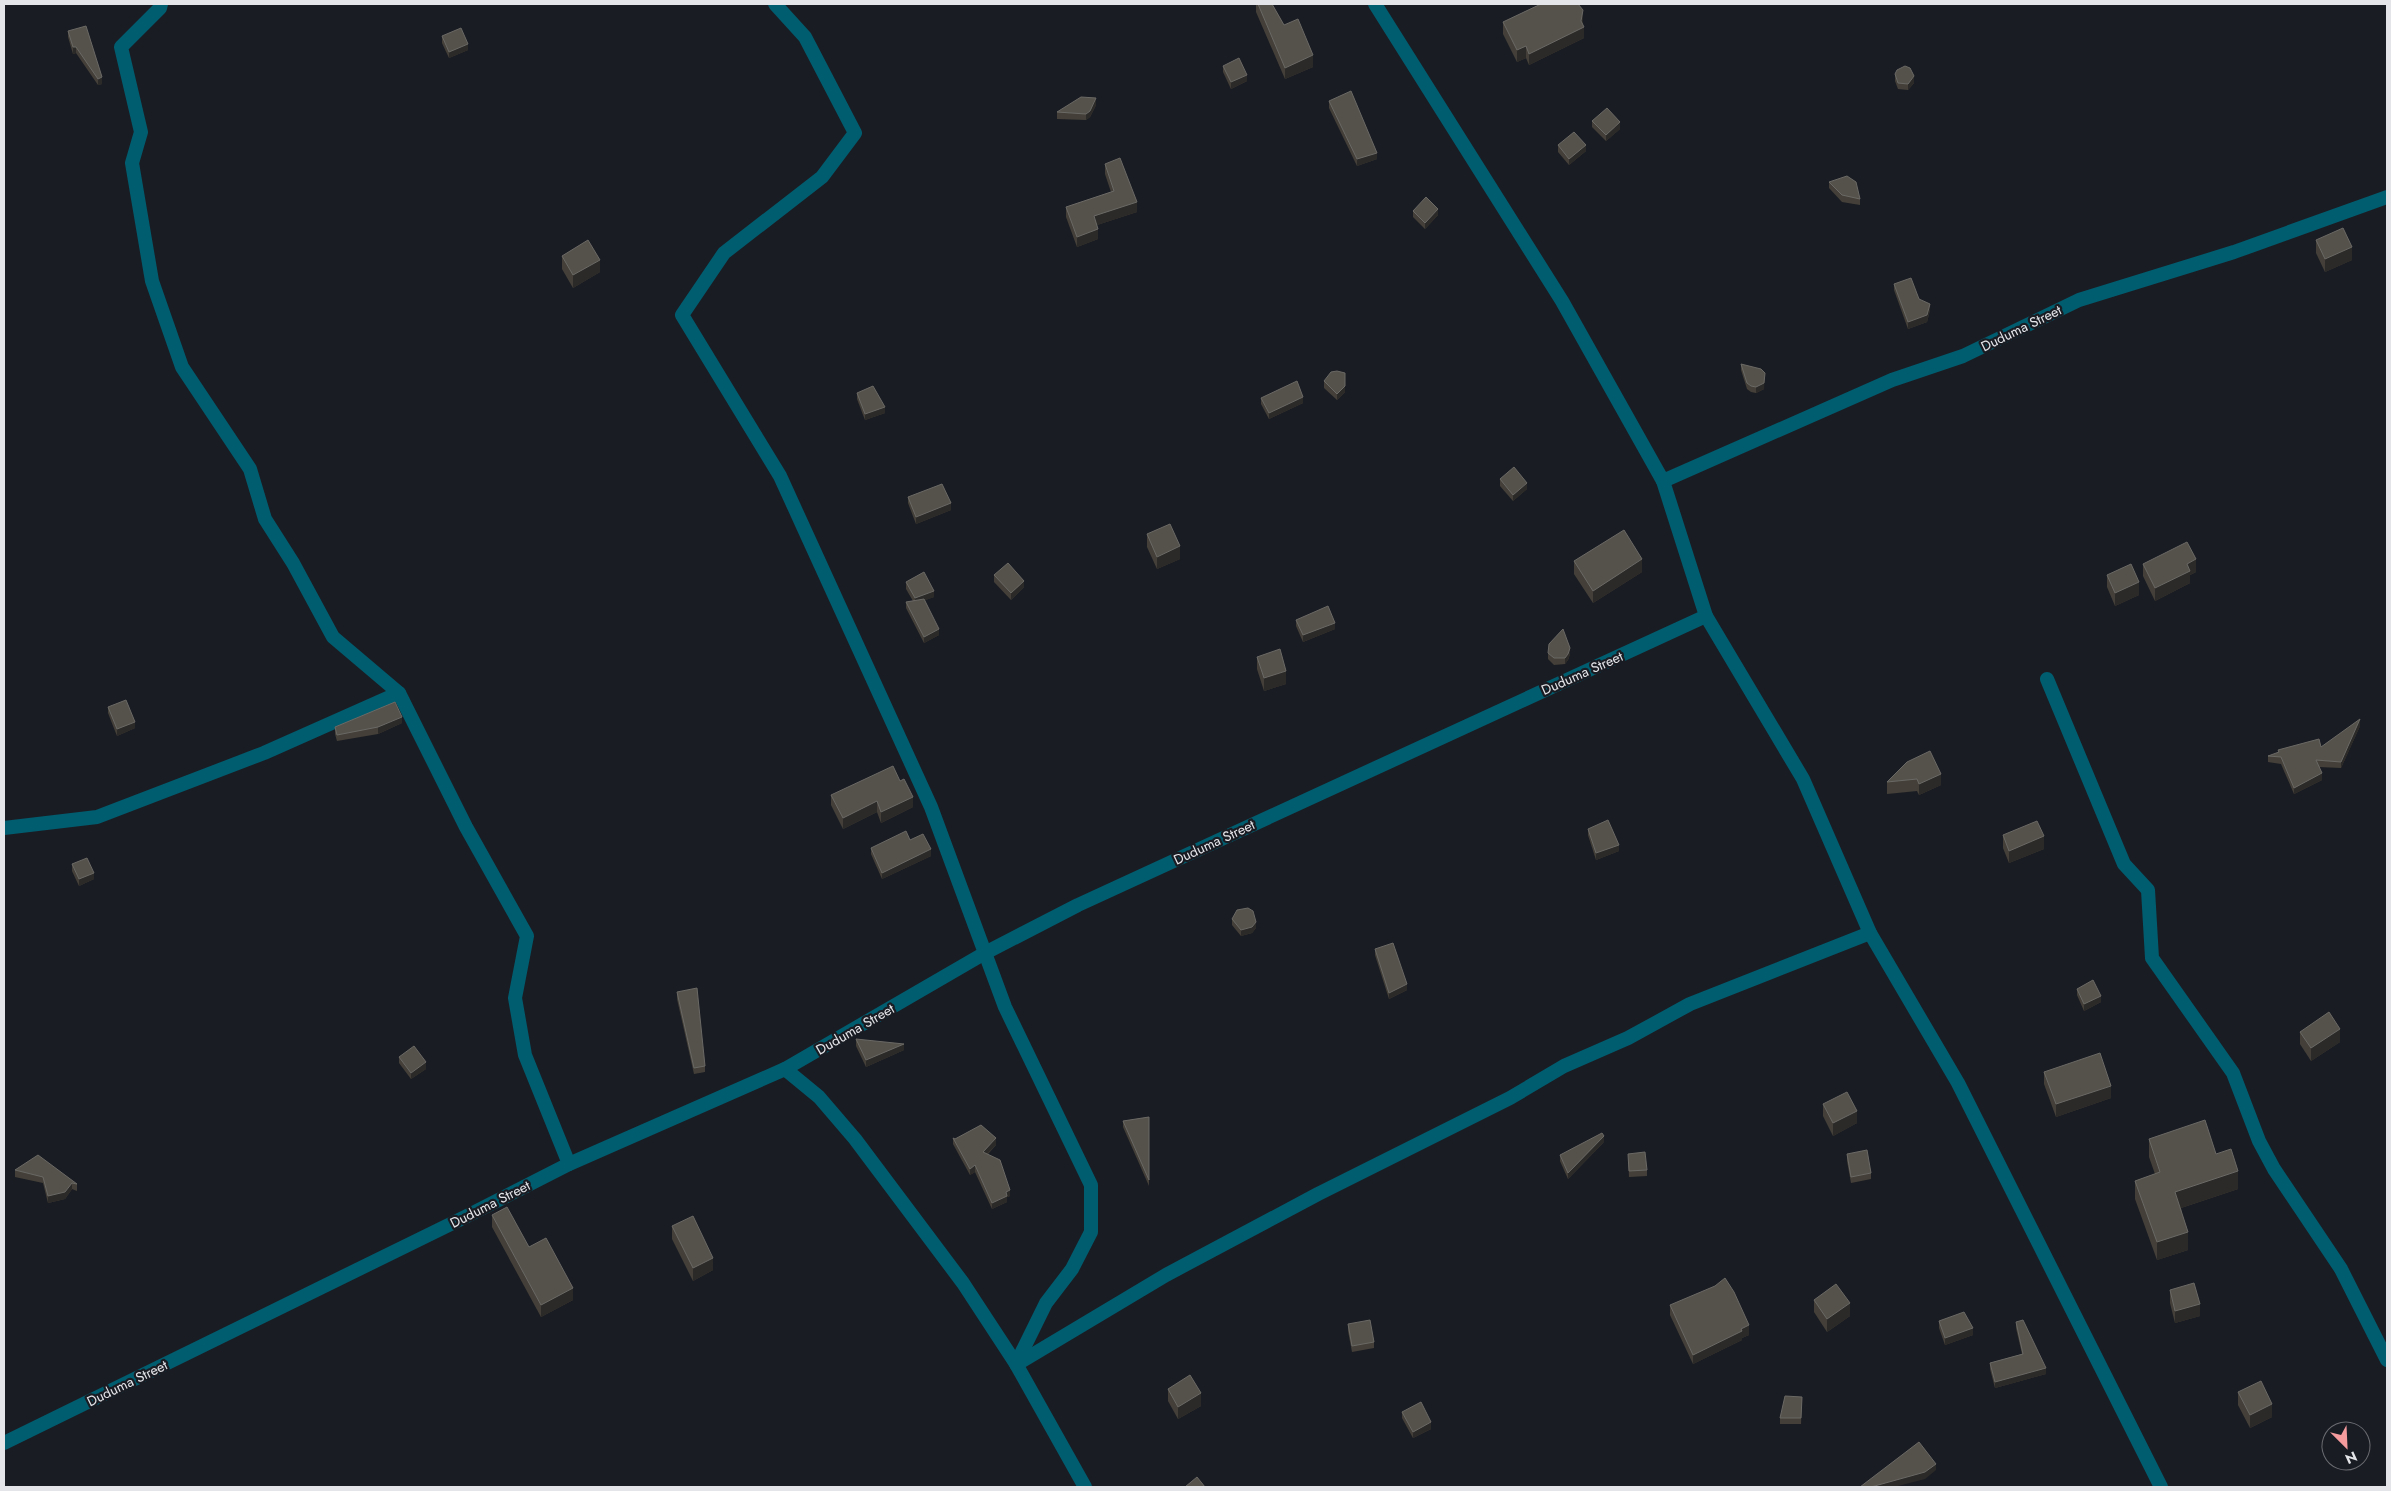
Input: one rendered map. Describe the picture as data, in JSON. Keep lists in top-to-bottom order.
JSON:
{
  "streets": {
    "street": ["Duduma Street"]
  },
  "north": "bottom right"
}
